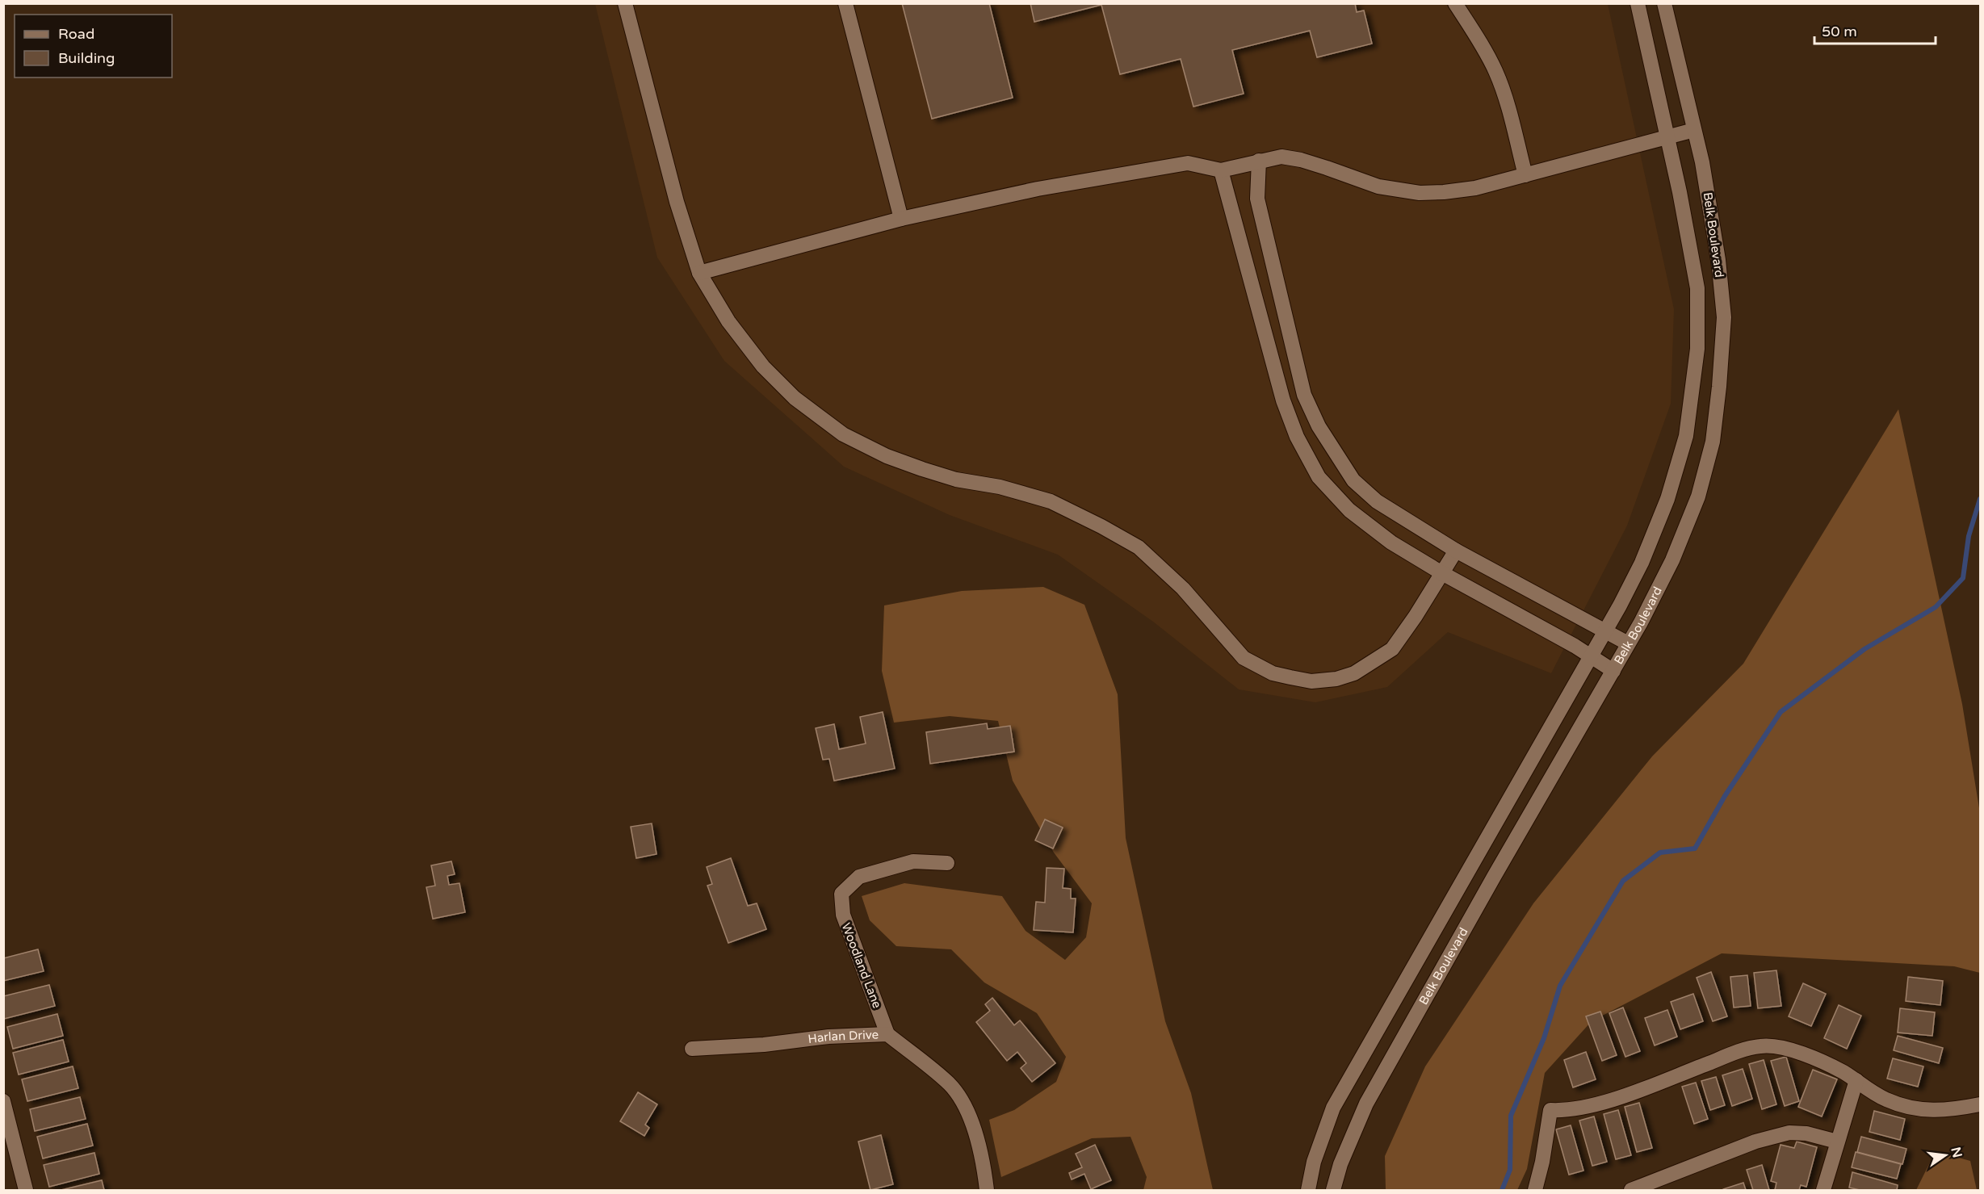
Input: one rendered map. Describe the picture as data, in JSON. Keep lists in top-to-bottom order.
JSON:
{
  "streets": {
    "street": ["Belk Boulevard", "Woodland Lane", "Harlan Drive"]
  },
  "crossings": [
    ["Woodland Lane", "Harlan Drive"]
  ],
  "legend": ["Road", "Building"],
  "scale_bar": "50 m",
  "north": "right"
}
